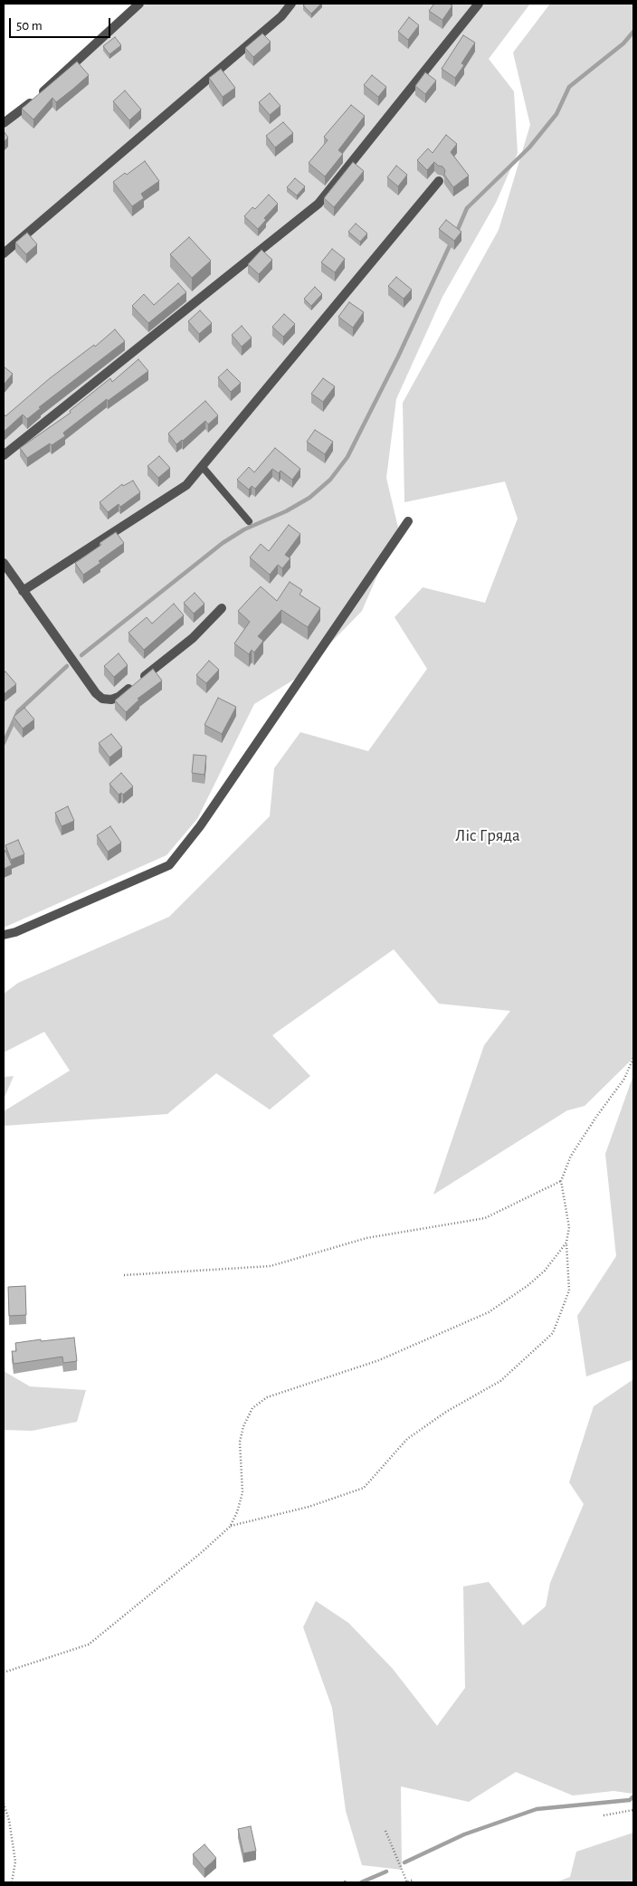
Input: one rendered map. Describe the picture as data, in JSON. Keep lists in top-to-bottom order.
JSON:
{
  "parks": ["Ліс Гряда"],
  "scale_bar": "50 m"
}
